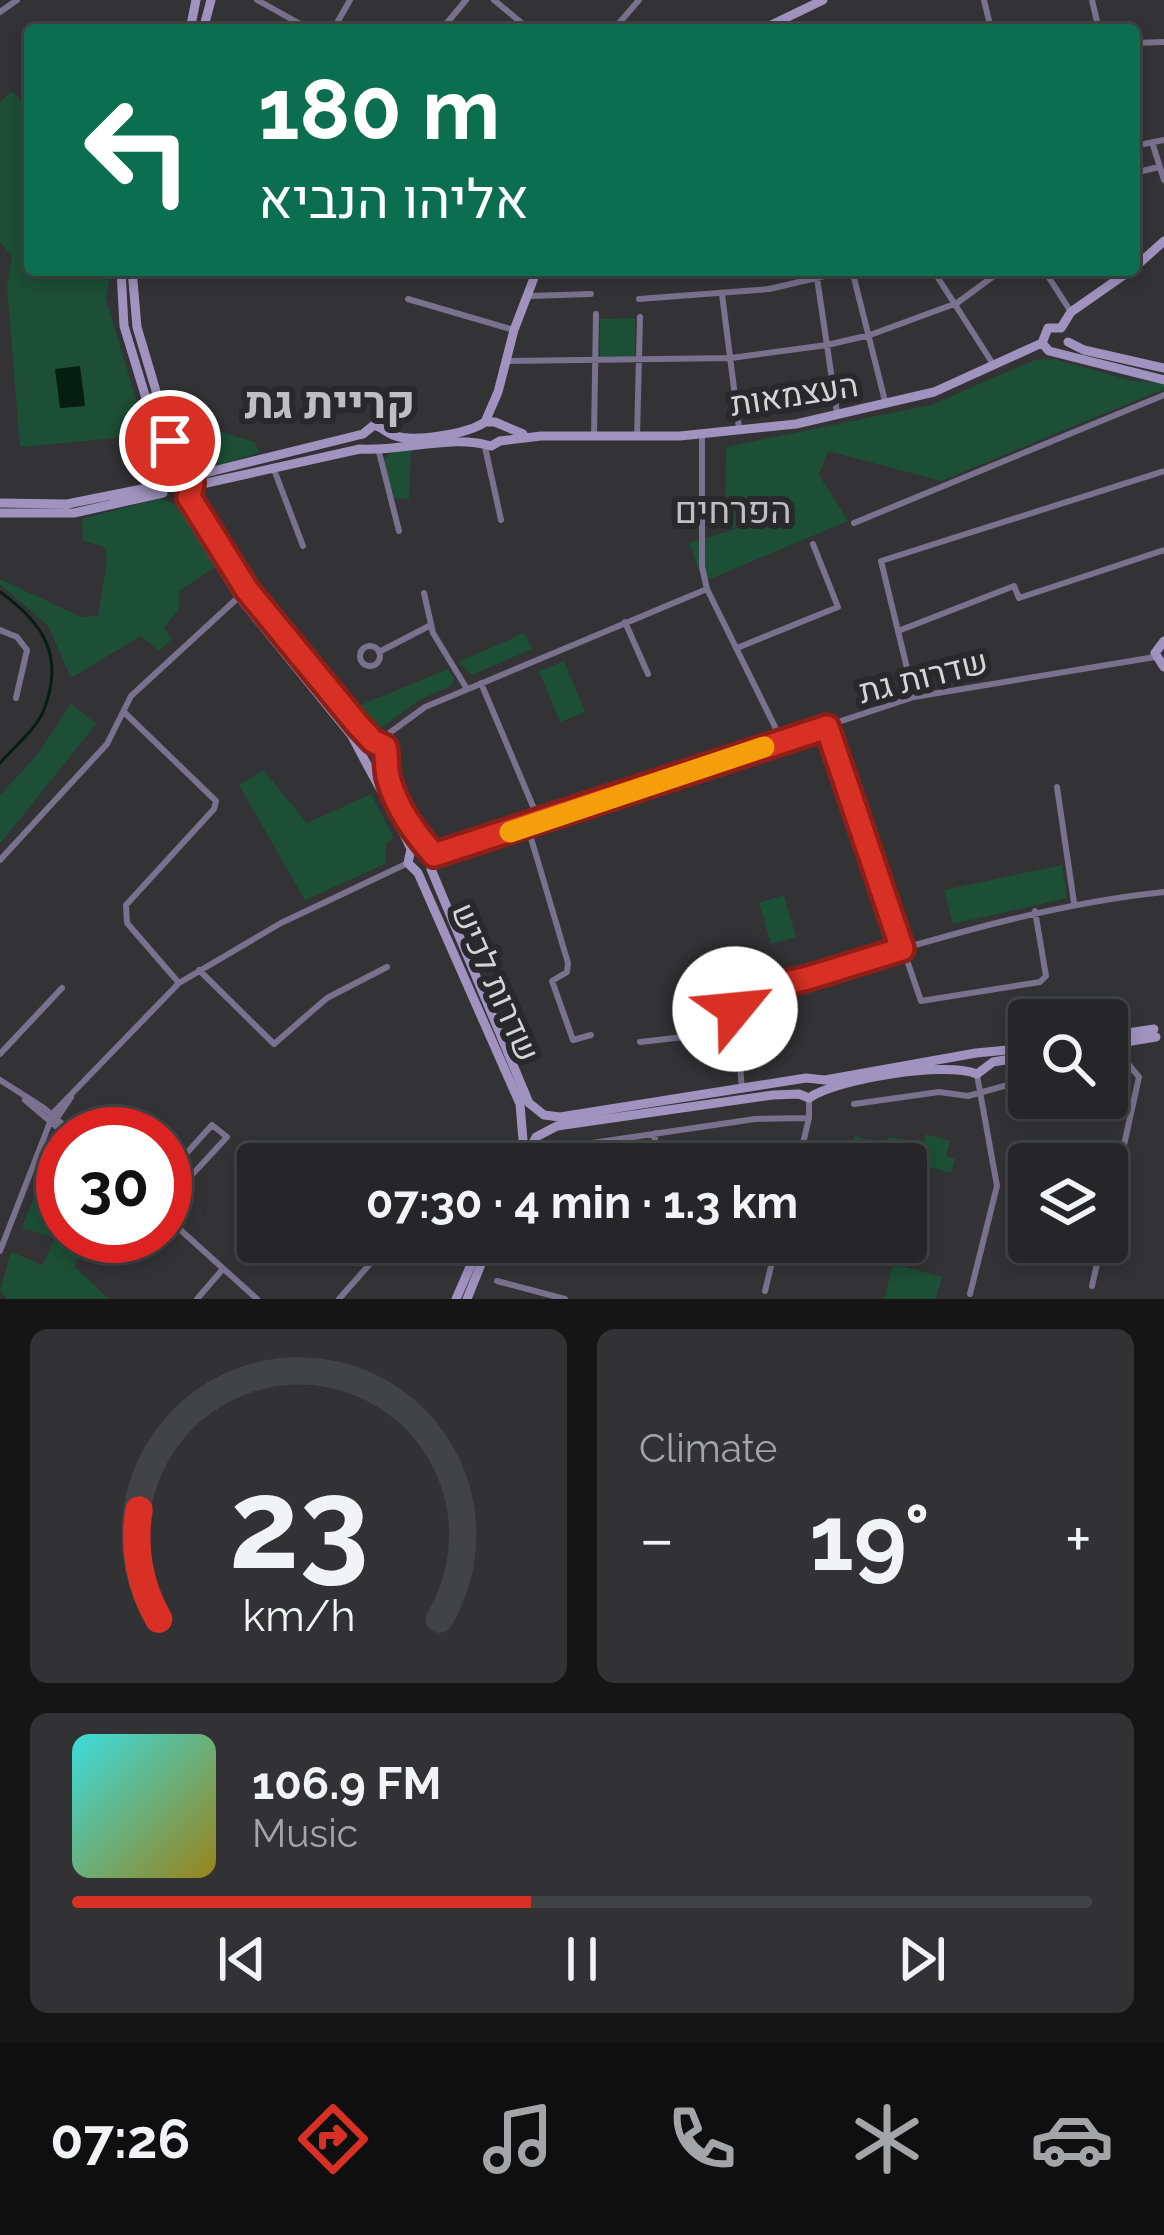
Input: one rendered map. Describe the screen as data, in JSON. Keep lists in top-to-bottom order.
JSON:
{
  "streets": {
    "street": ["העצמאות", "שדרות גת", "שדרות לכיש"]
  },
  "crossings": [
    ["שדרות גת", "שדרות לכיש"]
  ],
  "districts": ["קריית גת", "הפרחים"],
  "page": {
    "turn": ["180 m", "אליהו הנביא"],
    "limit": "30",
    "trip": "07:30 · 4 min · 1.3 km",
    "tile": "Climate",
    "heat": ["−", "19°", "+"],
    "song": ["106.9 FM", "Music"],
    "tabs": "07:26",
    "gauge": ["23", "km/h"]
  }
}
